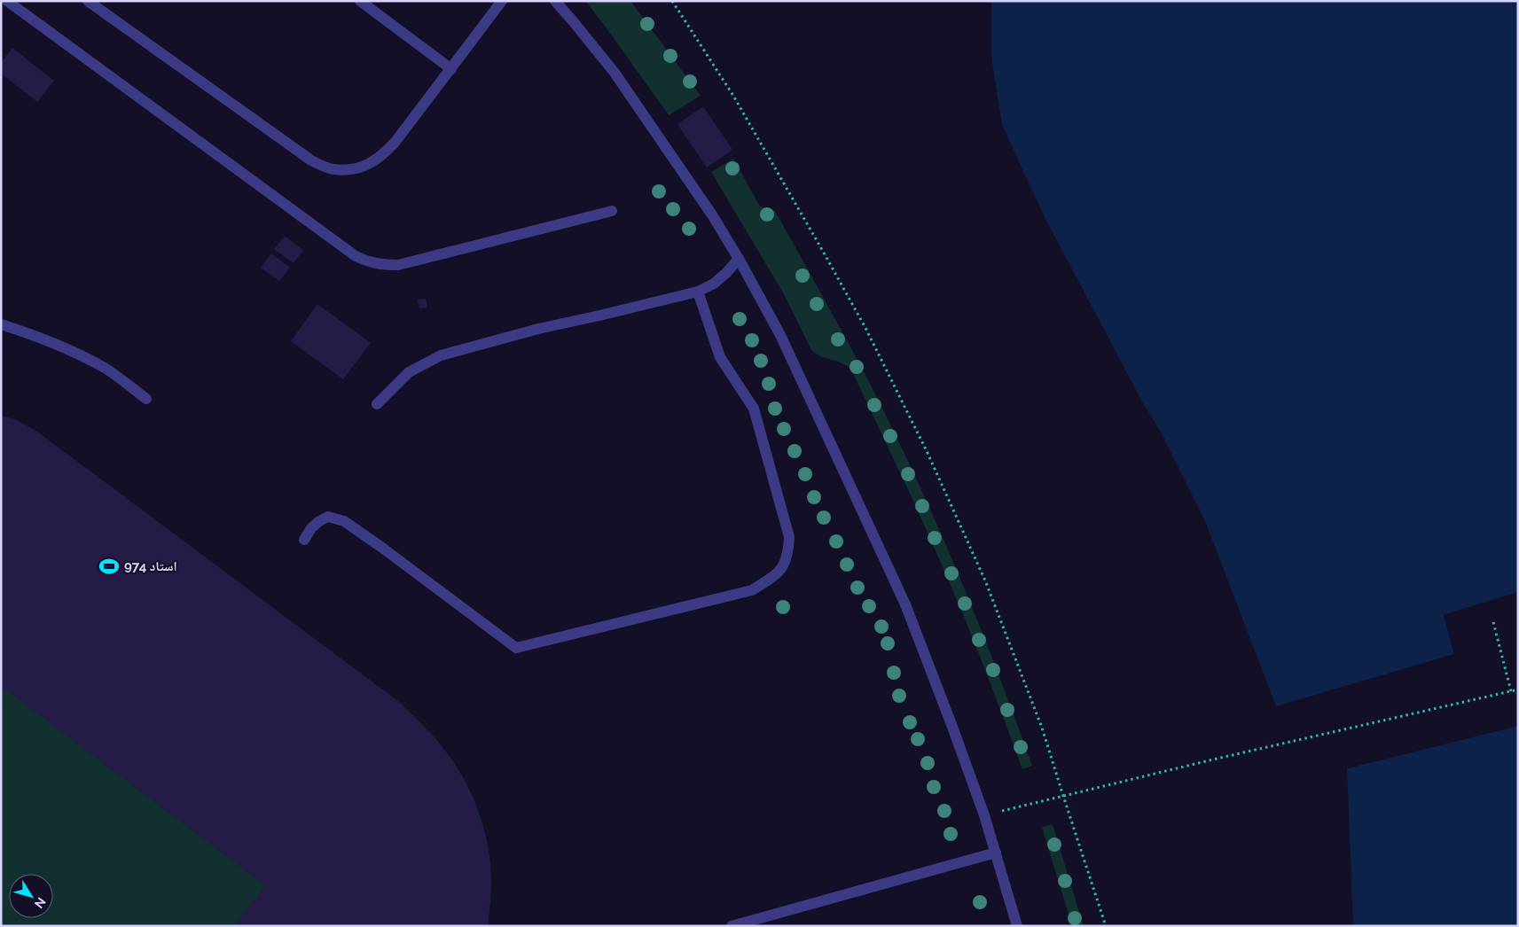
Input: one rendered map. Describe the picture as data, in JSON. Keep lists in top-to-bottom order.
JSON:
{
  "places": {
    "sports": ["استاد 974"]
  },
  "north": "bottom right"
}
